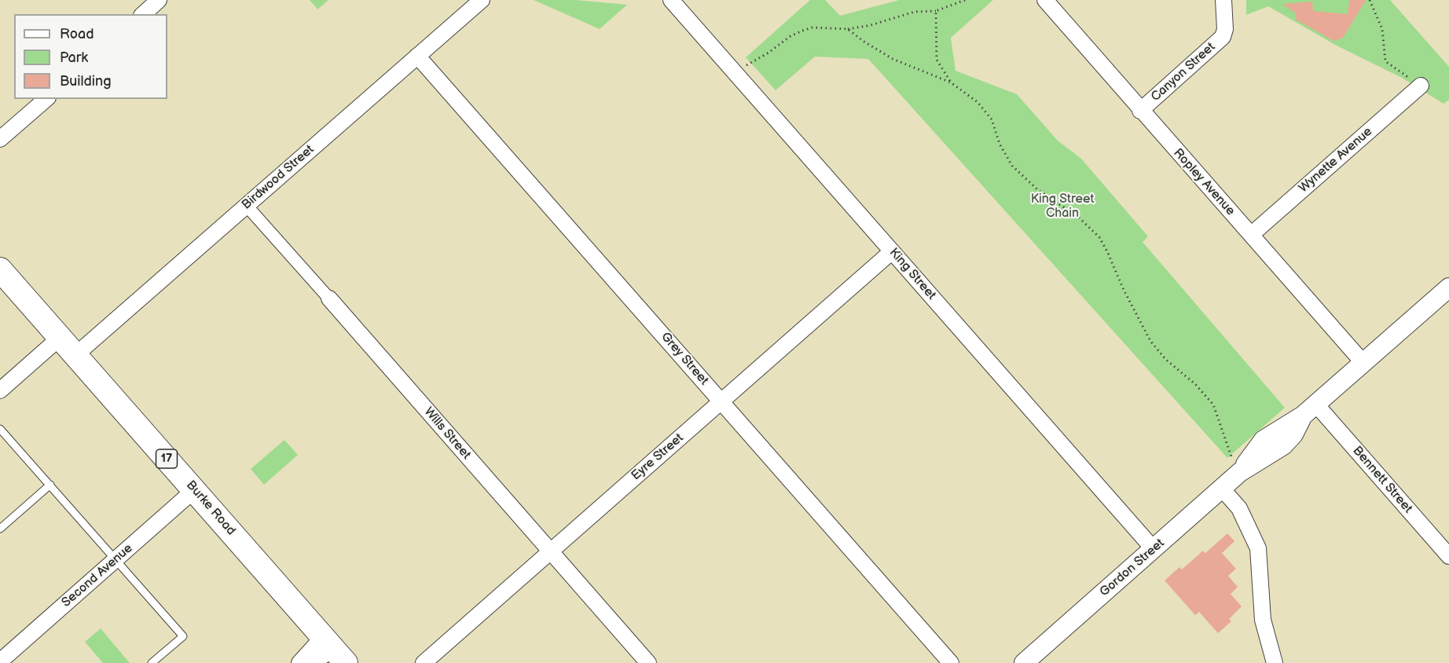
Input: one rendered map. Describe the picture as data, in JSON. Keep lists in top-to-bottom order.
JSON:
{
  "streets": {
    "main road": ["17", "Burke Road"],
    "street": [
      "Canyon Street",
      "Wynette Avenue",
      "Birdwood Street",
      "Ropley Avenue",
      "King Street",
      "Grey Street",
      "Wills Street",
      "Eyre Street",
      "Bennett Street",
      "Gordon Street",
      "Second Avenue"
    ]
  },
  "crossings": [
    ["Canyon Street", "Ropley Avenue"],
    ["Wynette Avenue", "Ropley Avenue"],
    ["Birdwood Street", "Grey Street"],
    ["Birdwood Street", "Wills Street"],
    ["Birdwood Street", "Burke Road"],
    ["Ropley Avenue", "Gordon Street"],
    ["King Street", "Eyre Street"],
    ["King Street", "Gordon Street"],
    ["Grey Street", "Eyre Street"],
    ["Wills Street", "Eyre Street"],
    ["Bennett Street", "Gordon Street"],
    ["Burke Road", "Second Avenue"]
  ],
  "parks": ["King Street Chain"],
  "legend": ["Road", "Park", "Building"]
}
